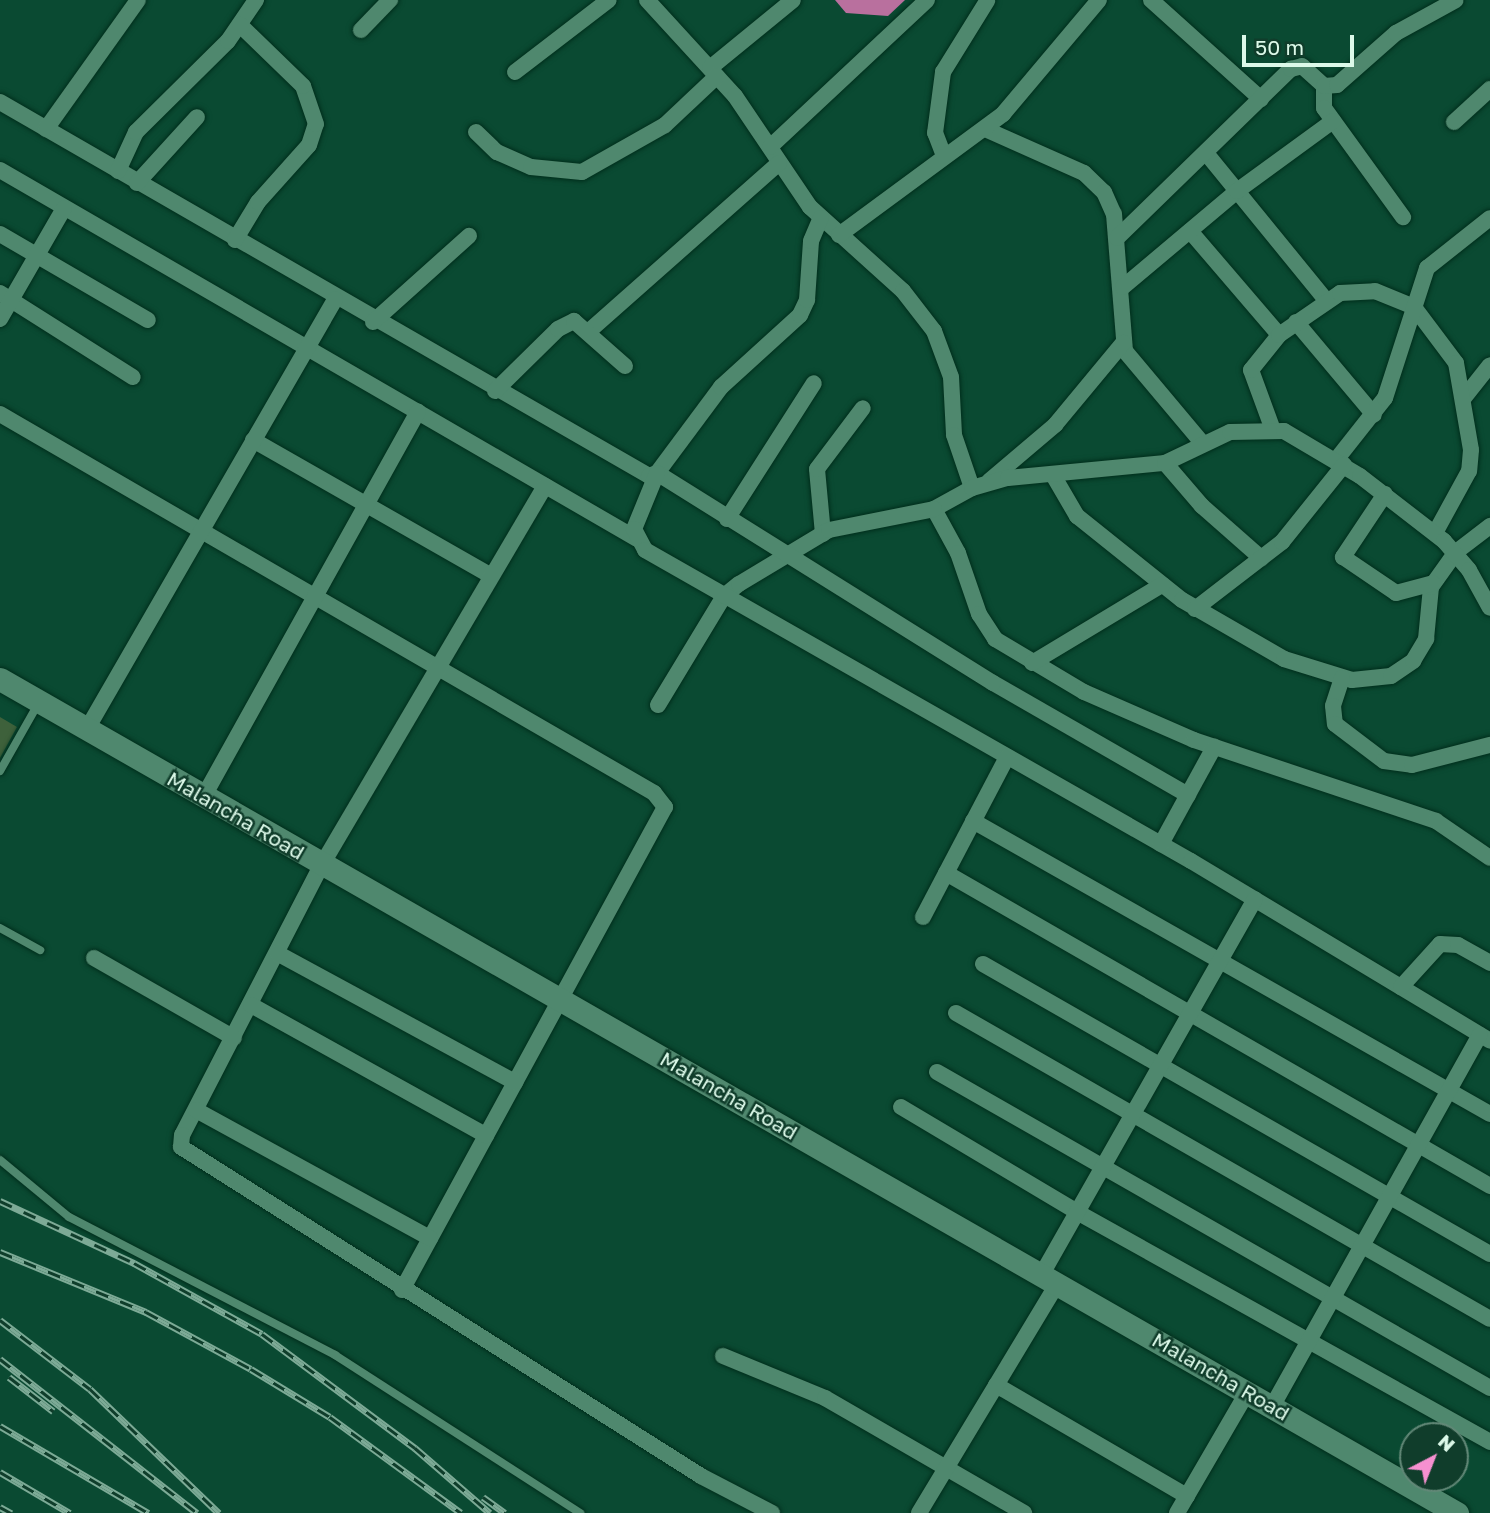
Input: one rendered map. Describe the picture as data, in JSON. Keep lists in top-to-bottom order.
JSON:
{
  "streets": {
    "main road": ["Malancha Road"]
  },
  "scale_bar": "50 m",
  "north": "top right"
}
